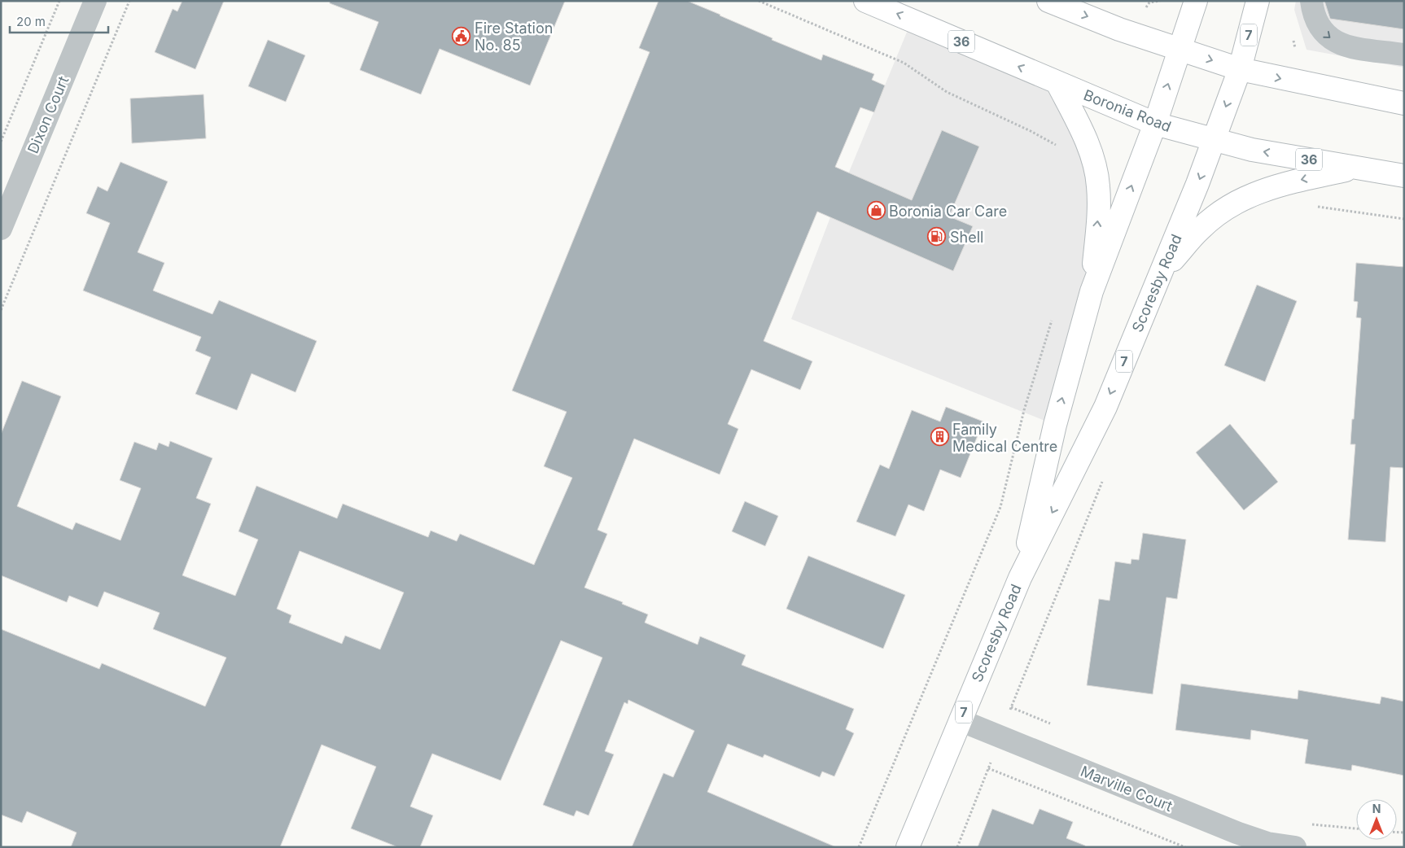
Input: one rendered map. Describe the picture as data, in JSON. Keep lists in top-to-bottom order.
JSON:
{
  "streets": {
    "main road": [
      "7",
      "36",
      "Boronia Road",
      "Scoresby Road"
    ],
    "street": ["Dixon Court", "Marville Court"]
  },
  "crossings": [
    ["Boronia Road", "Scoresby Road"],
    ["Scoresby Road", "Marville Court"]
  ],
  "places": {
    "public building": ["Fire Station No. 85"],
    "shop": ["Boronia Car Care"],
    "fuel station": ["Shell"],
    "building": ["Family Medical Centre"]
  },
  "scale_bar": "20 m",
  "north": "top"
}
